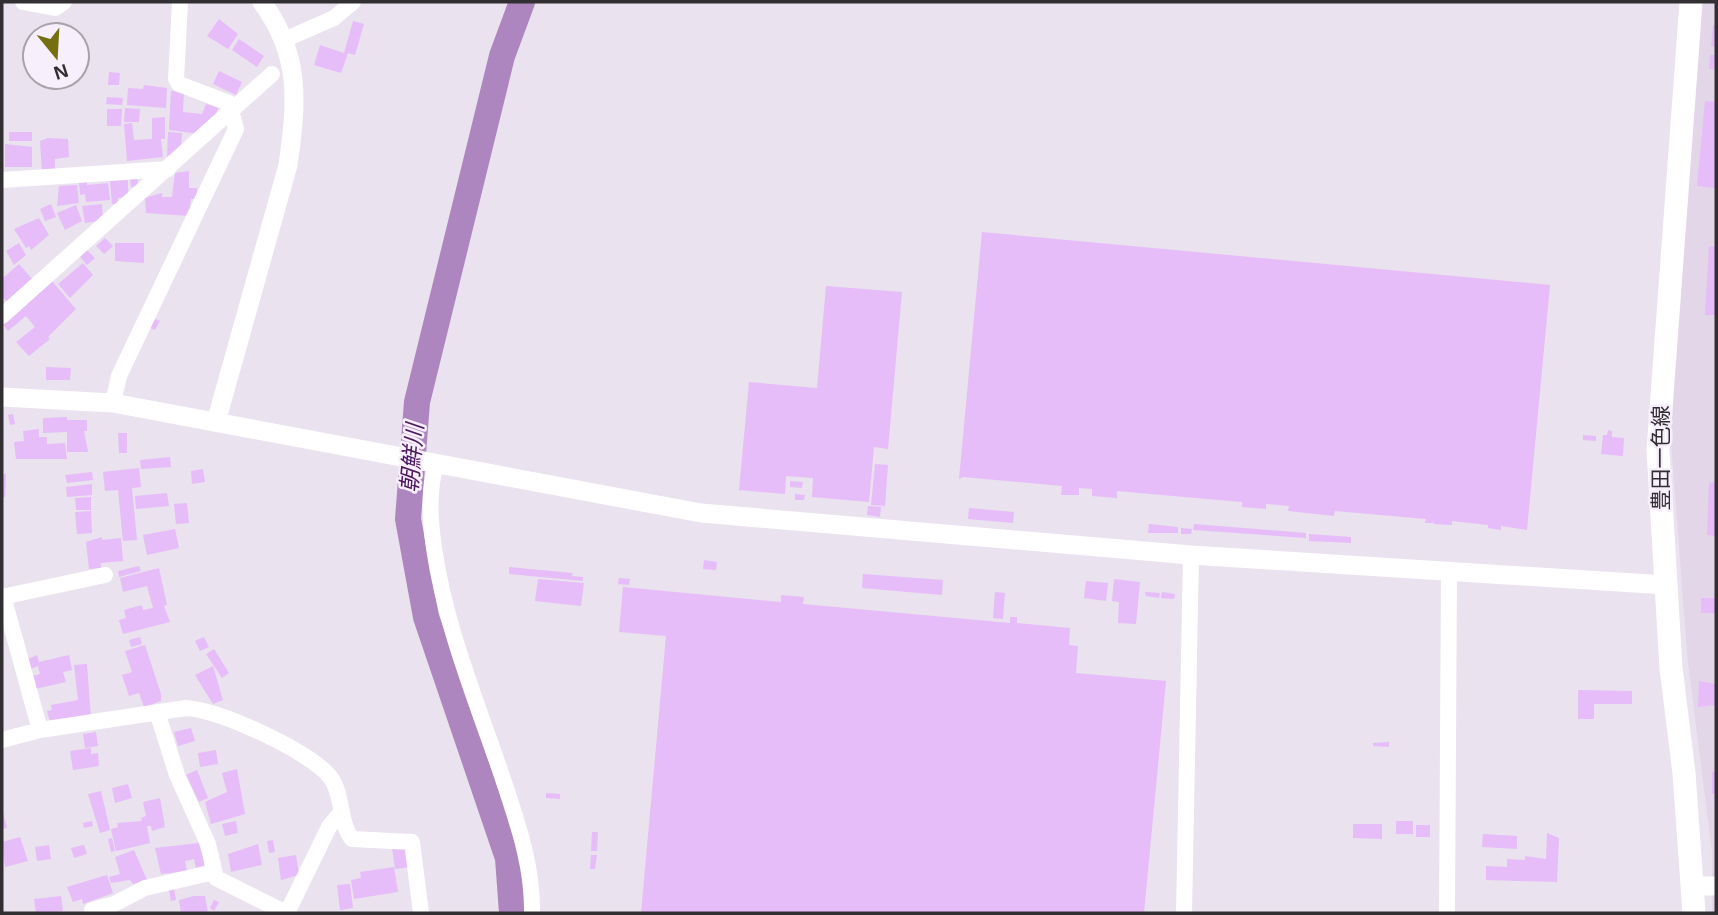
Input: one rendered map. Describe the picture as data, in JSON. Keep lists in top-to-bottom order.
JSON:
{
  "streets": {
    "main road": ["豊田一色線"]
  },
  "water": ["朝鮮川"],
  "north": "bottom"
}
